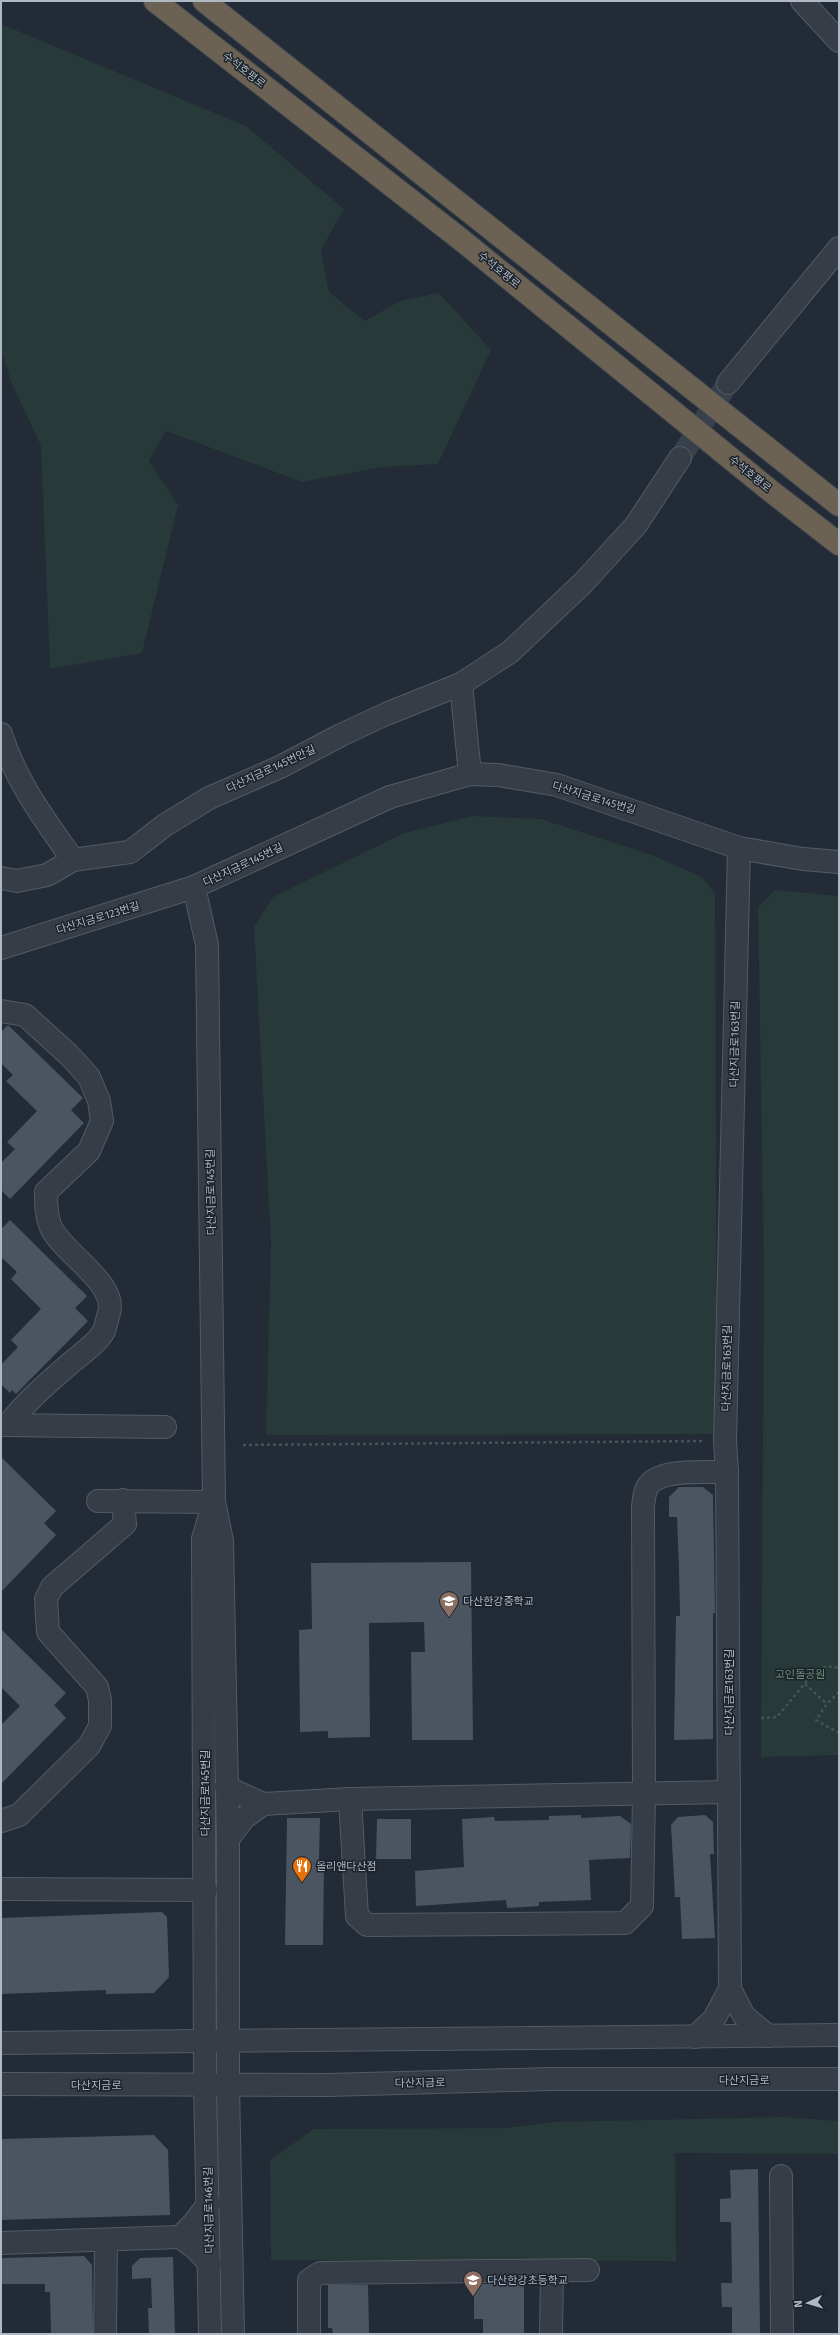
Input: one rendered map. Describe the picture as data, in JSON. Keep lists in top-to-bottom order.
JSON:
{
  "streets": {
    "highway": ["수석호평로"],
    "street": [
      "다산지금로145번안길",
      "다산지금로145번길",
      "다산지금로123번길",
      "다산지금로163번길",
      "다산지금로",
      "다산지금로146번길"
    ]
  },
  "crossings": [
    ["다산지금로145번길", "다산지금로123번길"],
    ["다산지금로145번길", "다산지금로163번길"],
    ["다산지금로145번길", "다산지금로"],
    ["다산지금로145번길", "다산지금로146번길"],
    ["다산지금로", "다산지금로146번길"]
  ],
  "parks": ["고인돌공원"],
  "places": {
    "school or university": ["다산한강중학교", "다산한강초등학교"],
    "restaurant": ["올리앤다산점"]
  },
  "north": "left"
}
